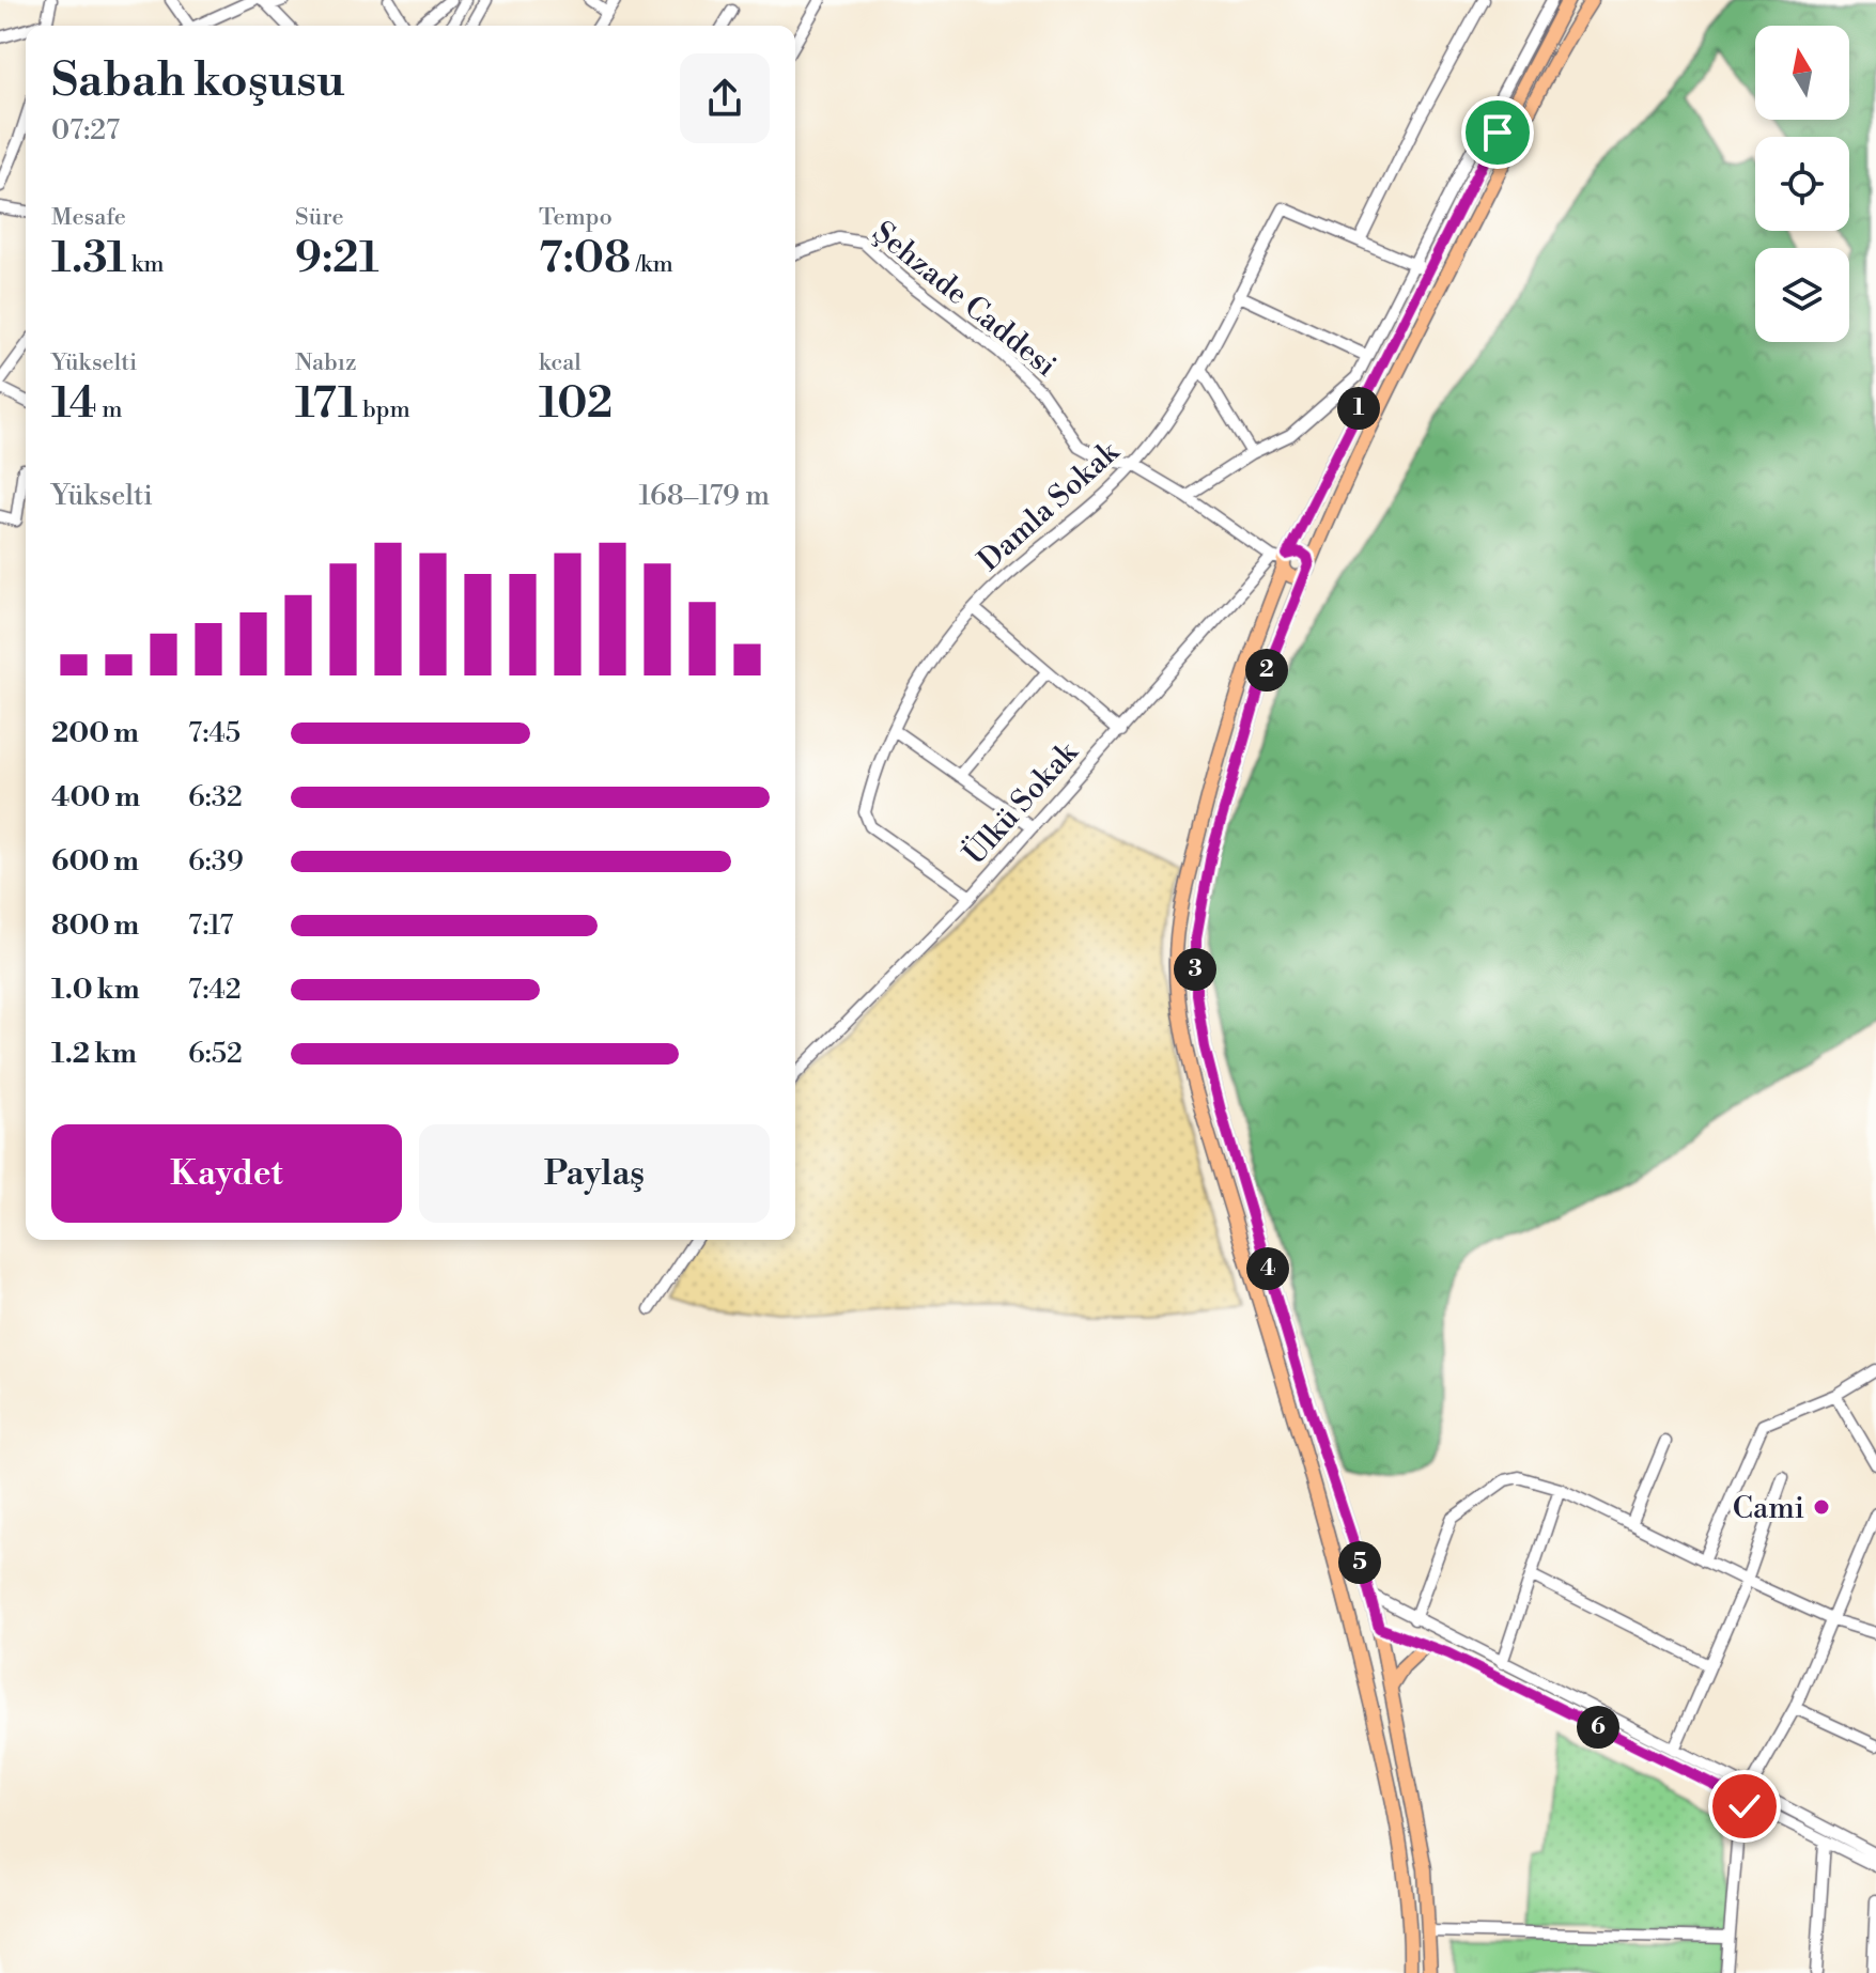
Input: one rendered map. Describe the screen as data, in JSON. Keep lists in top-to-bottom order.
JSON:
{
  "streets": {
    "street": ["Şehzade Caddesi", "Damla Sokak", "Ülkü Sokak"]
  },
  "crossings": [
    ["Şehzade Caddesi", "Damla Sokak"],
    ["Şehzade Caddesi", "Ülkü Sokak"],
    ["Damla Sokak", "Ülkü Sokak"]
  ],
  "places": ["Cami"],
  "north": "top",
  "page": {
    "heading": ["Sabah koşusu", "07:27"],
    "stats": [
      ["Mesafe", "1.31 km"],
      ["Süre", "9:21"],
      ["Tempo", "7:08 /km"],
      ["Yükselti", "14 m"],
      ["Nabız", "171 bpm"],
      ["kcal", "102"]
    ],
    "pins": [
      "1",
      "2",
      "3",
      "4",
      "5",
      "6"
    ],
    "chart": ["Yükselti", "168–179 m"],
    "list": [
      {
        "name": "200 m",
        "note": "7:45"
      },
      {
        "name": "400 m",
        "note": "6:32"
      },
      {
        "name": "600 m",
        "note": "6:39"
      },
      {
        "name": "800 m",
        "note": "7:17"
      },
      {
        "name": "1.0 km",
        "note": "7:42"
      },
      {
        "name": "1.2 km",
        "note": "6:52"
      }
    ],
    "buttons": ["Kaydet", "Paylaş"]
  }
}
